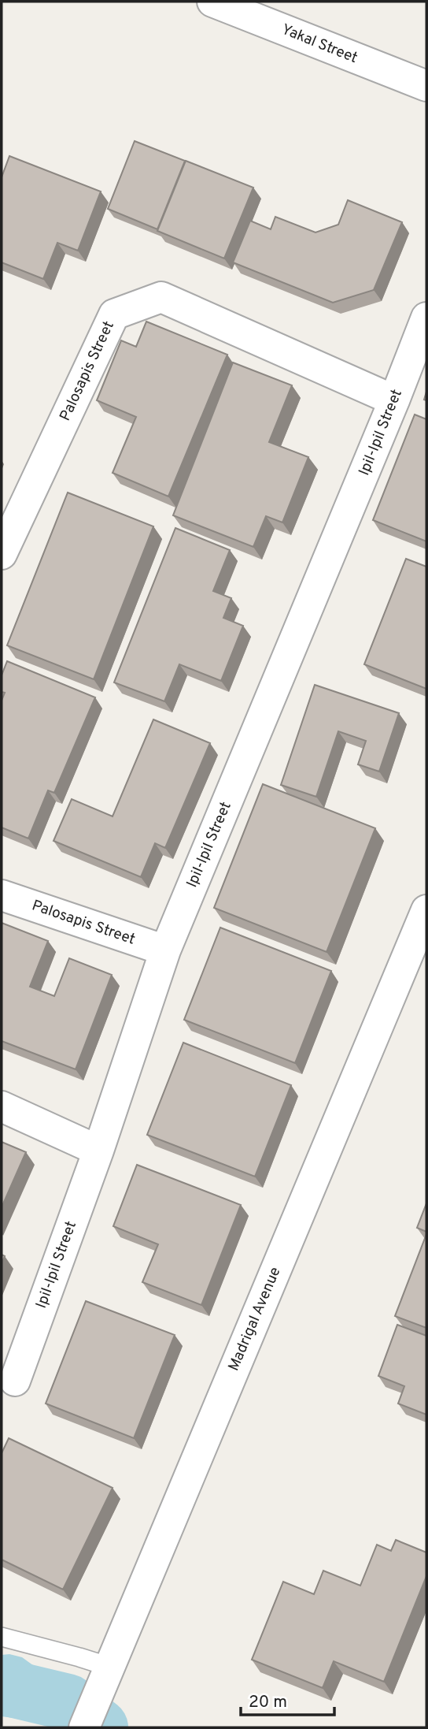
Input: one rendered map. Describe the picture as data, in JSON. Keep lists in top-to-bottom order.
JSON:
{
  "streets": {
    "street": [
      "Yakal Street",
      "Palosapis Street",
      "Ipil-Ipil Street",
      "Madrigal Avenue"
    ]
  },
  "crossings": [
    ["Palosapis Street", "Ipil-Ipil Street"]
  ],
  "scale_bar": "20 m"
}
